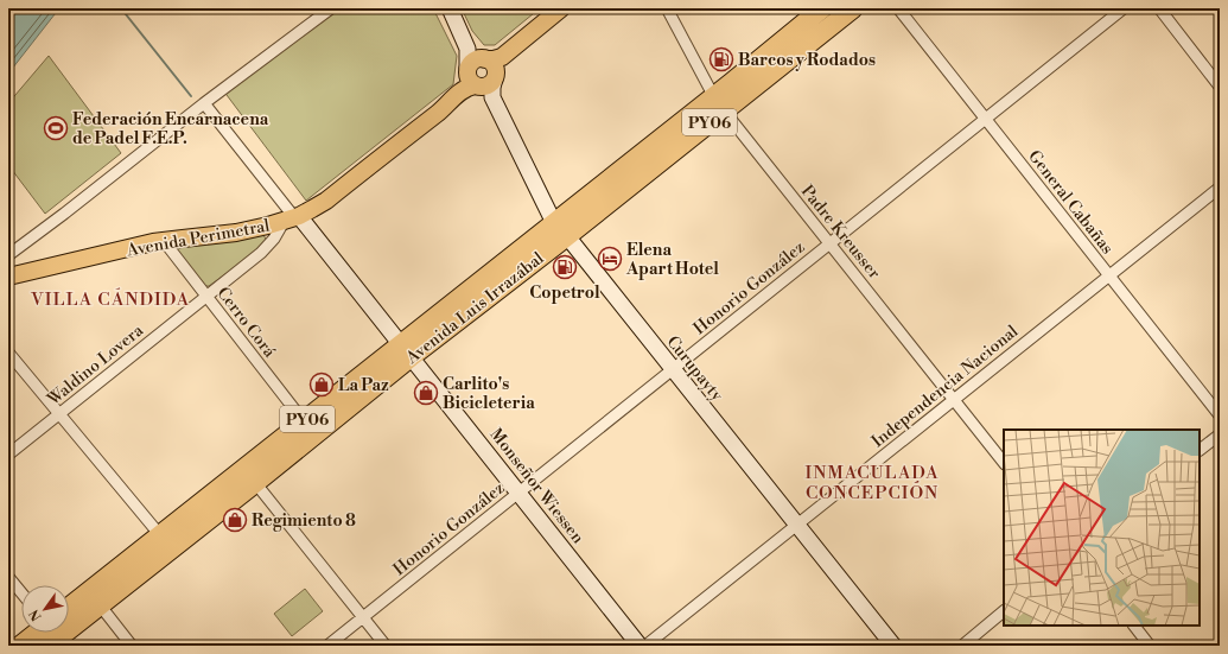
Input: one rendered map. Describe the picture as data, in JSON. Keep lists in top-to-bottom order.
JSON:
{
  "streets": {
    "highway": ["PY06", "Avenida Luis Irrazábal"],
    "main road": ["Avenida Perimetral"],
    "street": [
      "General Cabañas",
      "Padre Kreusser",
      "Honorio González",
      "Cerro Corá",
      "Waldino Lovera",
      "Curupayty",
      "Independencia Nacional",
      "Monseñor Wiessen"
    ]
  },
  "crossings": [
    ["PY06", "Padre Kreusser"],
    ["PY06", "Avenida Luis Irrazábal"],
    ["PY06", "Cerro Corá"],
    ["PY06", "Curupayty"],
    ["PY06", "Monseñor Wiessen"],
    ["General Cabañas", "Honorio González"],
    ["General Cabañas", "Independencia Nacional"],
    ["Padre Kreusser", "Honorio González"],
    ["Padre Kreusser", "Independencia Nacional"],
    ["Avenida Perimetral", "Cerro Corá"],
    ["Avenida Perimetral", "Waldino Lovera"],
    ["Avenida Perimetral", "Curupayty"],
    ["Avenida Perimetral", "Monseñor Wiessen"],
    ["Honorio González", "Curupayty"],
    ["Honorio González", "Monseñor Wiessen"],
    ["Avenida Luis Irrazábal", "Monseñor Wiessen"],
    ["Cerro Corá", "Waldino Lovera"],
    ["Waldino Lovera", "Monseñor Wiessen"],
    ["Curupayty", "Independencia Nacional"]
  ],
  "districts": ["VILLA CÁNDIDA", "INMACULADA CONCEPCIÓN"],
  "places": {
    "fuel station": ["Barcos y Rodados", "Copetrol"],
    "sports": ["Federación Encarnacena de Padel F.E.P."],
    "hotel": ["Elena Apart Hotel"],
    "shop": ["La Paz", "Carlito's Bicicleteria", "Regimiento 8"]
  },
  "north": "bottom left"
}
